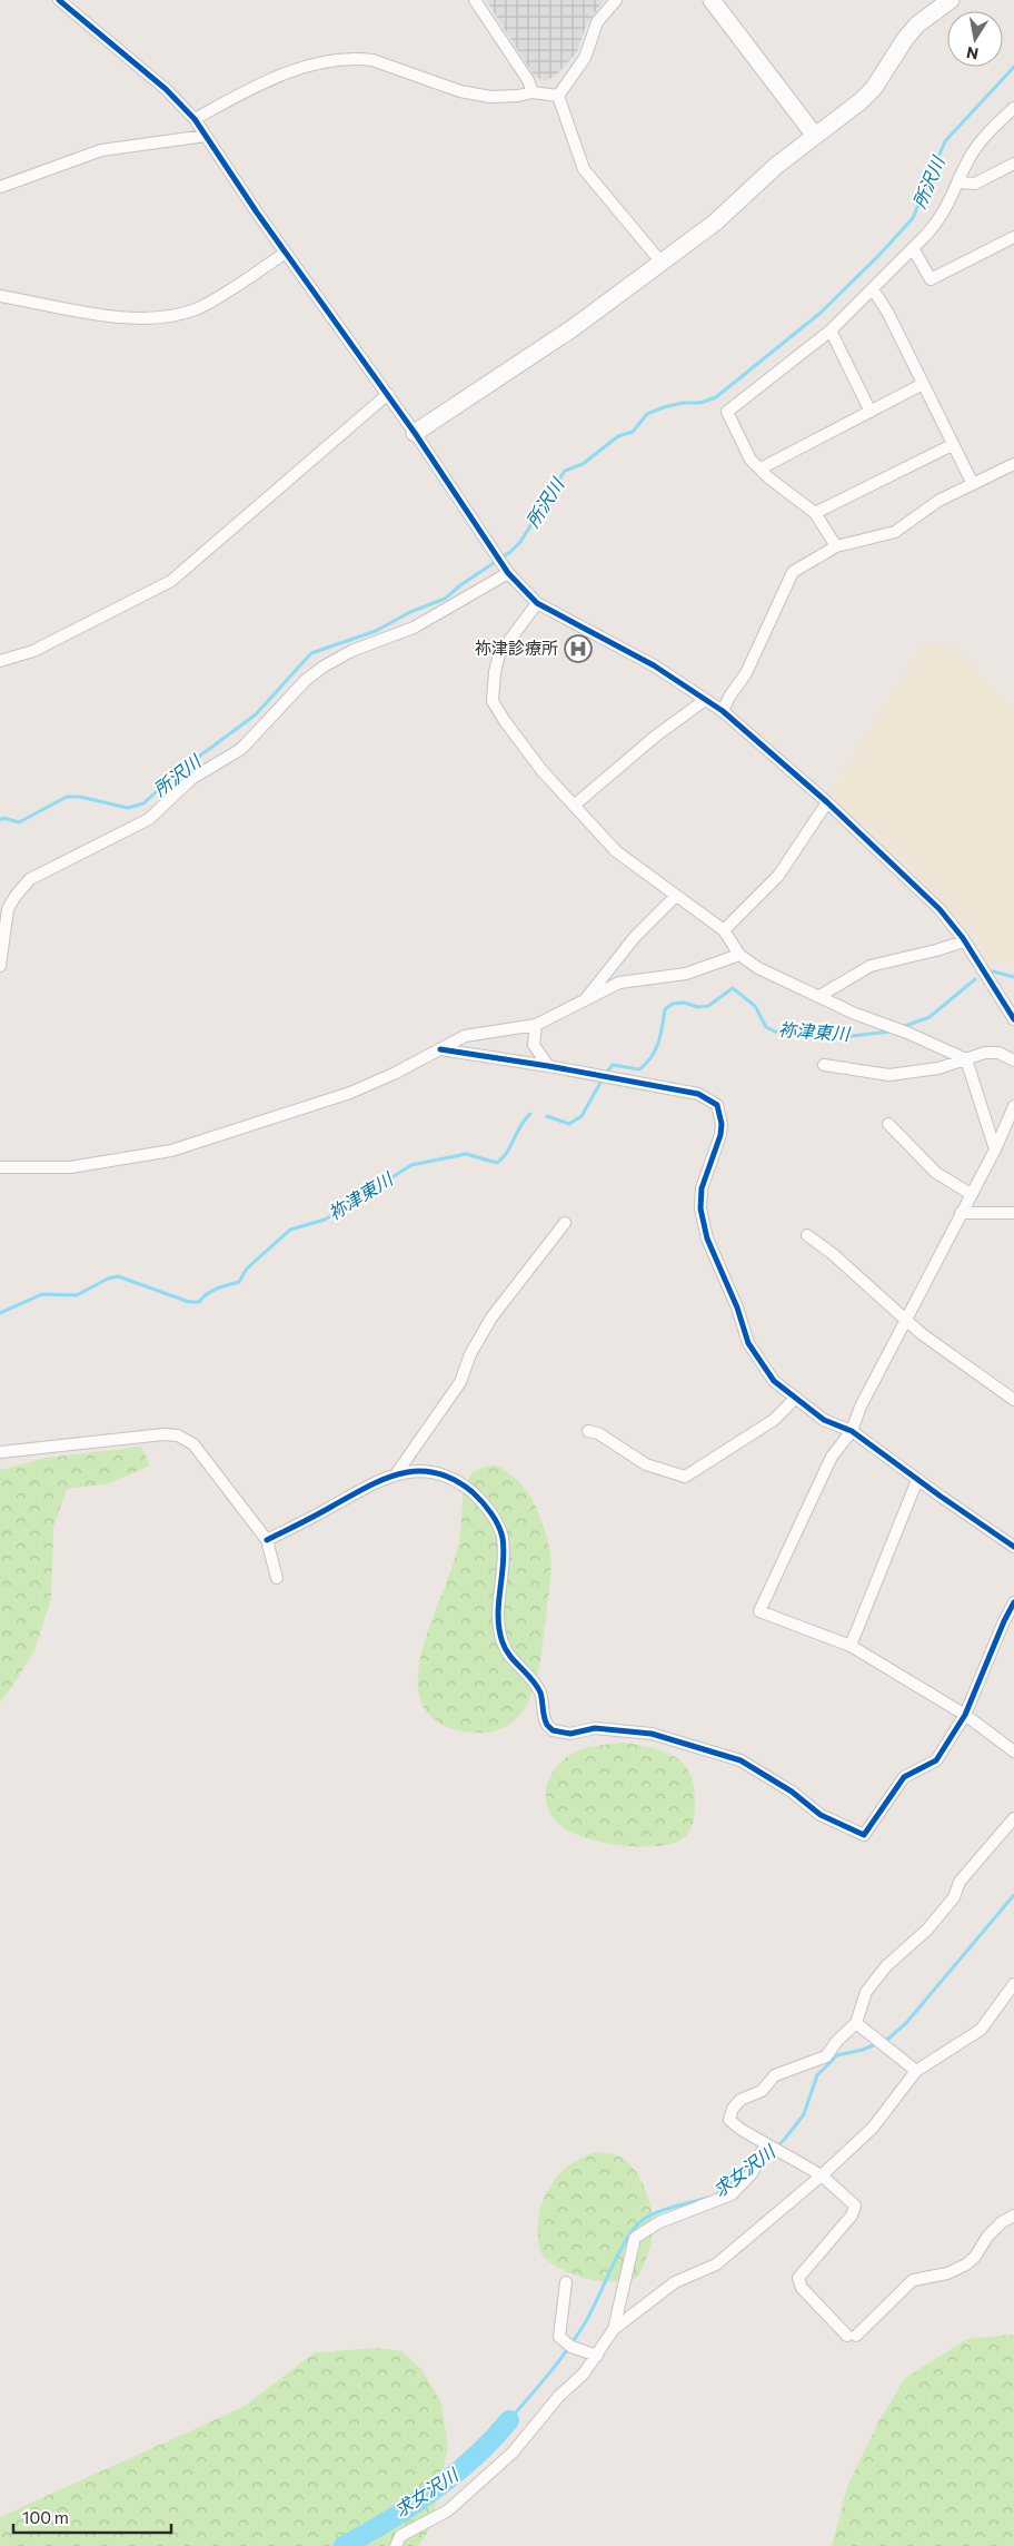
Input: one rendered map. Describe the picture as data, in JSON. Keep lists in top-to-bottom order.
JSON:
{
  "water": ["所沢川", "祢津東川", "求女沢川"],
  "places": {
    "hospital": ["祢津診療所"]
  },
  "scale_bar": "100 m",
  "north": "bottom"
}
